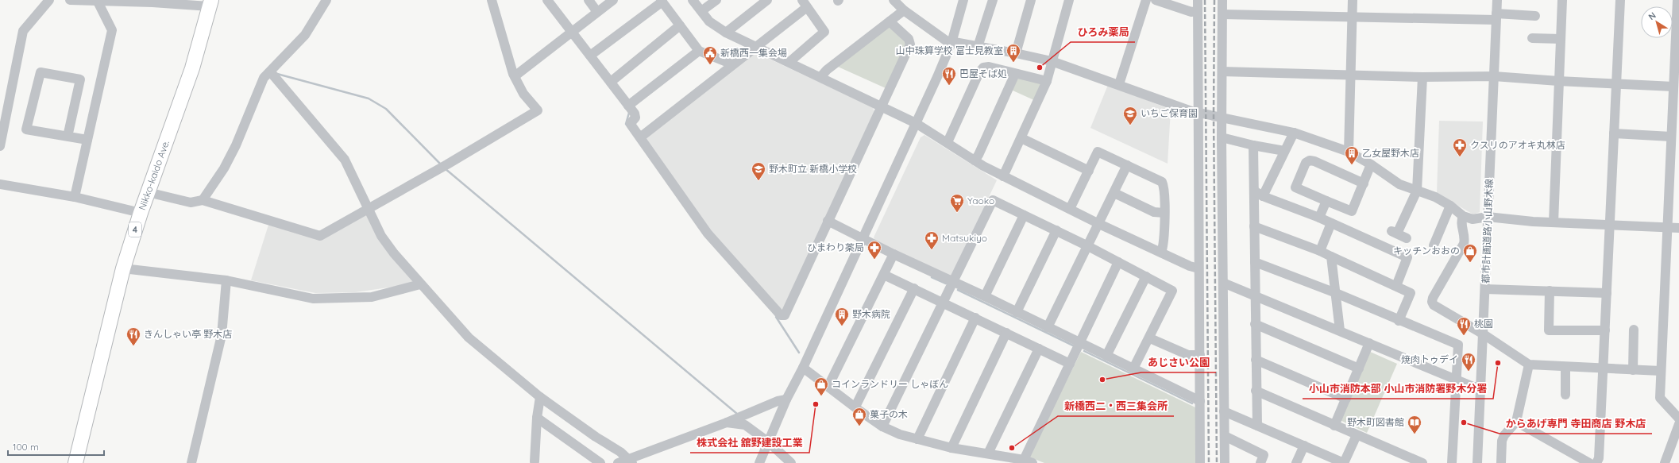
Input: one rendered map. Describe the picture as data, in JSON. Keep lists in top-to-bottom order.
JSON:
{
  "streets": {
    "highway": ["Nikko-kaido Ave.", "4"],
    "street": ["都市計画道路小山野木線"]
  },
  "places": {
    "building": ["山中珠算学校 富士見教室", "乙女屋野木店", "野木病院"],
    "public building": ["新橋西一集会場"],
    "other": [
      "ひろみ薬局",
      "小山市消防本部 小山市消防署野木分署",
      "あじさい公園",
      "株式会社 舘野建設工業",
      "からあげ専門 寺田商店 野木店",
      "新橋西二・西三集会所"
    ],
    "restaurant": [
      "巴屋そば処",
      "桃園",
      "きんしゃい亭 野木店",
      "焼肉トゥデイ"
    ],
    "school or university": ["いちご保育園", "野木町立 新橋小学校"],
    "pharmacy": ["クスリのアオキ丸林店", "Matsukiyo", "ひまわり薬局"],
    "supermarket": ["Yaoko"],
    "shop": ["キッチンおおの", "コインランドリー しゃぼん", "菓子の木"],
    "library": ["野木町図書館"]
  },
  "scale_bar": "100 m",
  "north": "top left"
}
